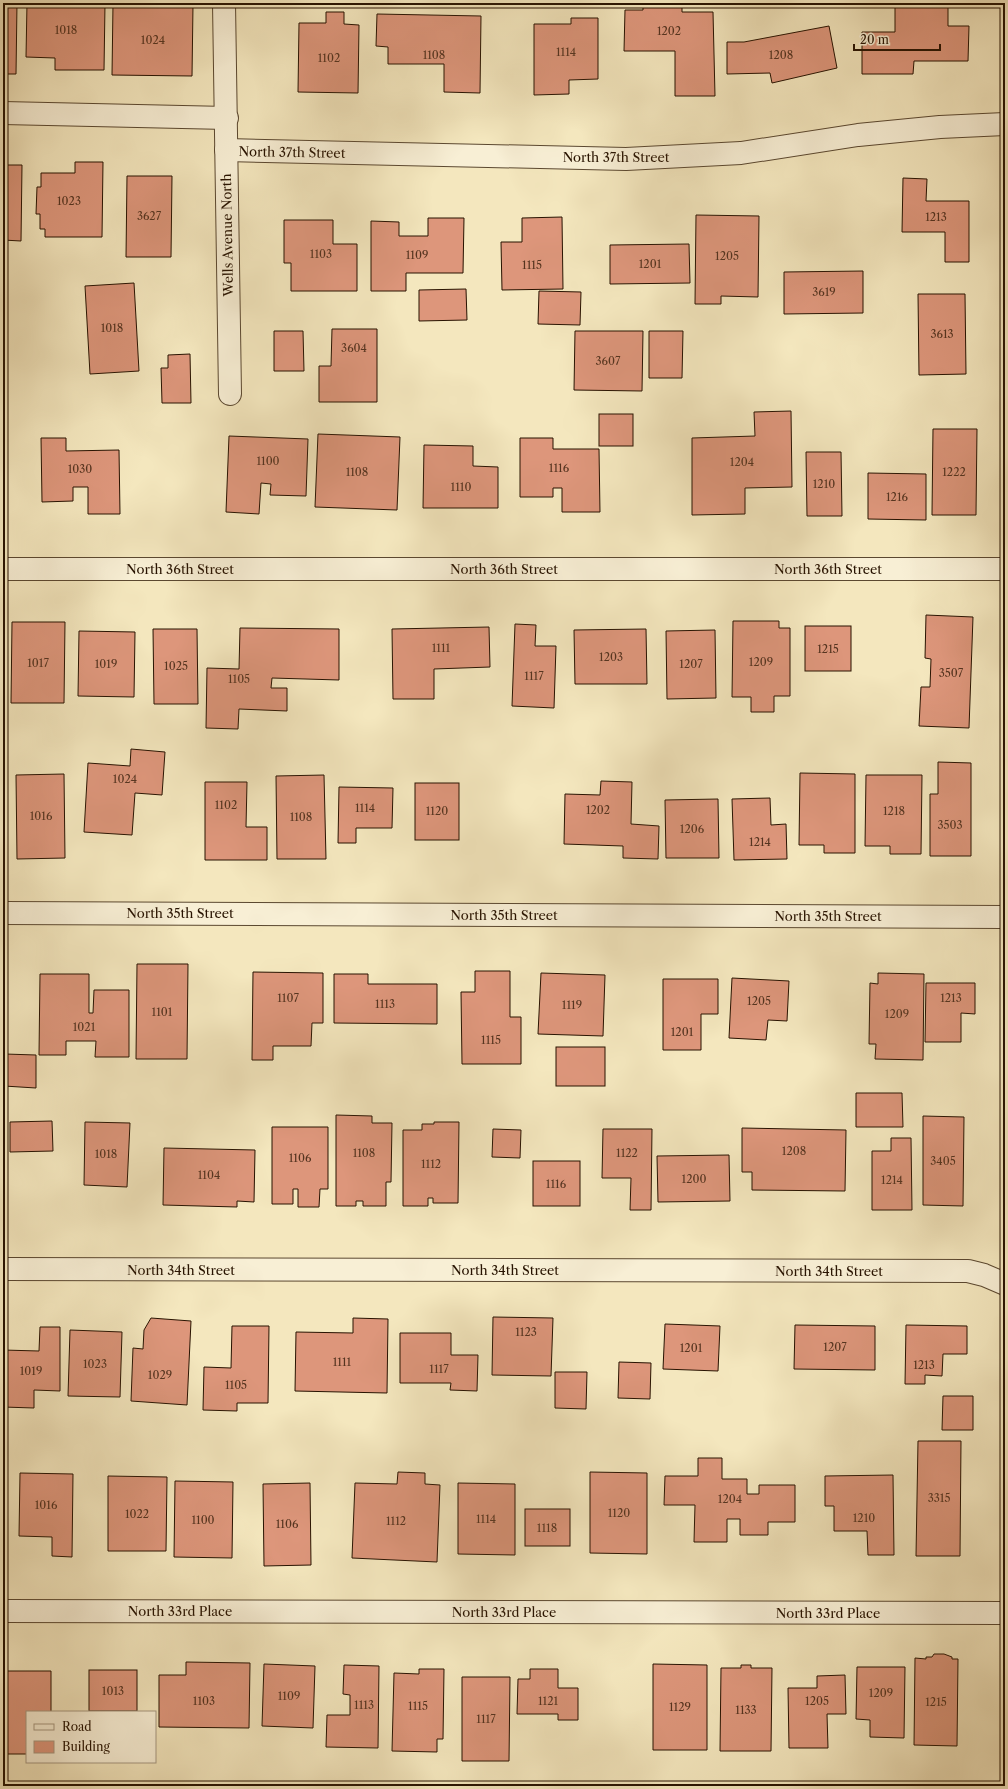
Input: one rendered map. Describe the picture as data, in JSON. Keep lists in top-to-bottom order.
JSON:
{
  "streets": {
    "street": [
      "North 37th Street",
      "Wells Avenue North",
      "North 36th Street",
      "North 35th Street",
      "North 34th Street",
      "North 33rd Place"
    ]
  },
  "crossings": [
    ["North 37th Street", "Wells Avenue North"]
  ],
  "house_numbers": [
    "1018",
    "1202",
    "1024",
    "1114",
    "1108",
    "1208",
    "1102",
    "1023",
    "3627",
    "1213",
    "1103",
    "1109",
    "1205",
    "1201",
    "1115",
    "3619",
    "1018",
    "3613",
    "3604",
    "3607",
    "1100",
    "1204",
    "1116",
    "1030",
    "1108",
    "1222",
    "1210",
    "1110",
    "1216",
    "1111",
    "1215",
    "1203",
    "1209",
    "1017",
    "1019",
    "1207",
    "1025",
    "3507",
    "1117",
    "1105",
    "1024",
    "1102",
    "1114",
    "1202",
    "1120",
    "1218",
    "1016",
    "1108",
    "3503",
    "1206",
    "1214",
    "1107",
    "1213",
    "1205",
    "1113",
    "1119",
    "1101",
    "1209",
    "1021",
    "1201",
    "1115",
    "1208",
    "1108",
    "1122",
    "1018",
    "1106",
    "3405",
    "1112",
    "1104",
    "1200",
    "1214",
    "1116",
    "1123",
    "1207",
    "1201",
    "1111",
    "1023",
    "1213",
    "1117",
    "1019",
    "1029",
    "1105",
    "3315",
    "1204",
    "1016",
    "1120",
    "1022",
    "1210",
    "1114",
    "1100",
    "1112",
    "1106",
    "1118",
    "1013",
    "1209",
    "1109",
    "1103",
    "1121",
    "1205",
    "1215",
    "1113",
    "1115",
    "1129",
    "1133",
    "1117"
  ],
  "legend": ["Road", "Building"],
  "scale_bar": "20 m"
}
